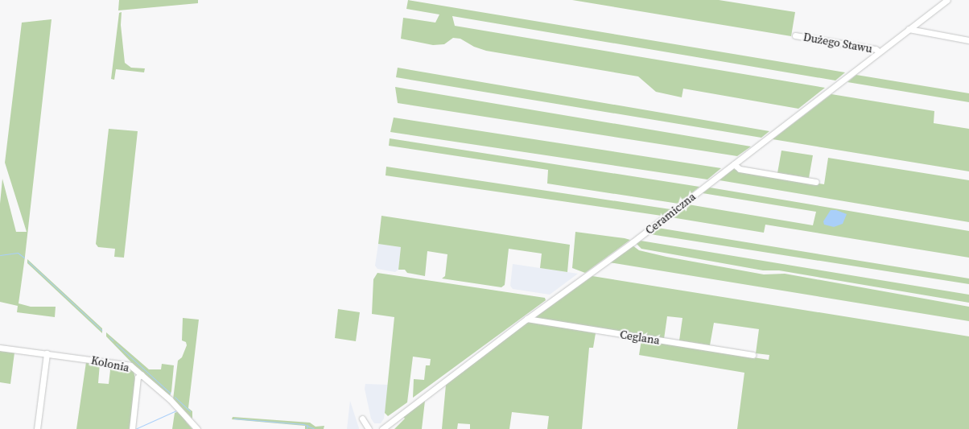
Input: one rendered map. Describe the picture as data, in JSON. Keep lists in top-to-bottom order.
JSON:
{
  "streets": {
    "street": [
      "Dużego Stawu",
      "Ceramiczna",
      "Ceglana",
      "Kolonia"
    ]
  },
  "crossings": [
    ["Dużego Stawu", "Ceramiczna"],
    ["Ceramiczna", "Ceglana"]
  ]
}
